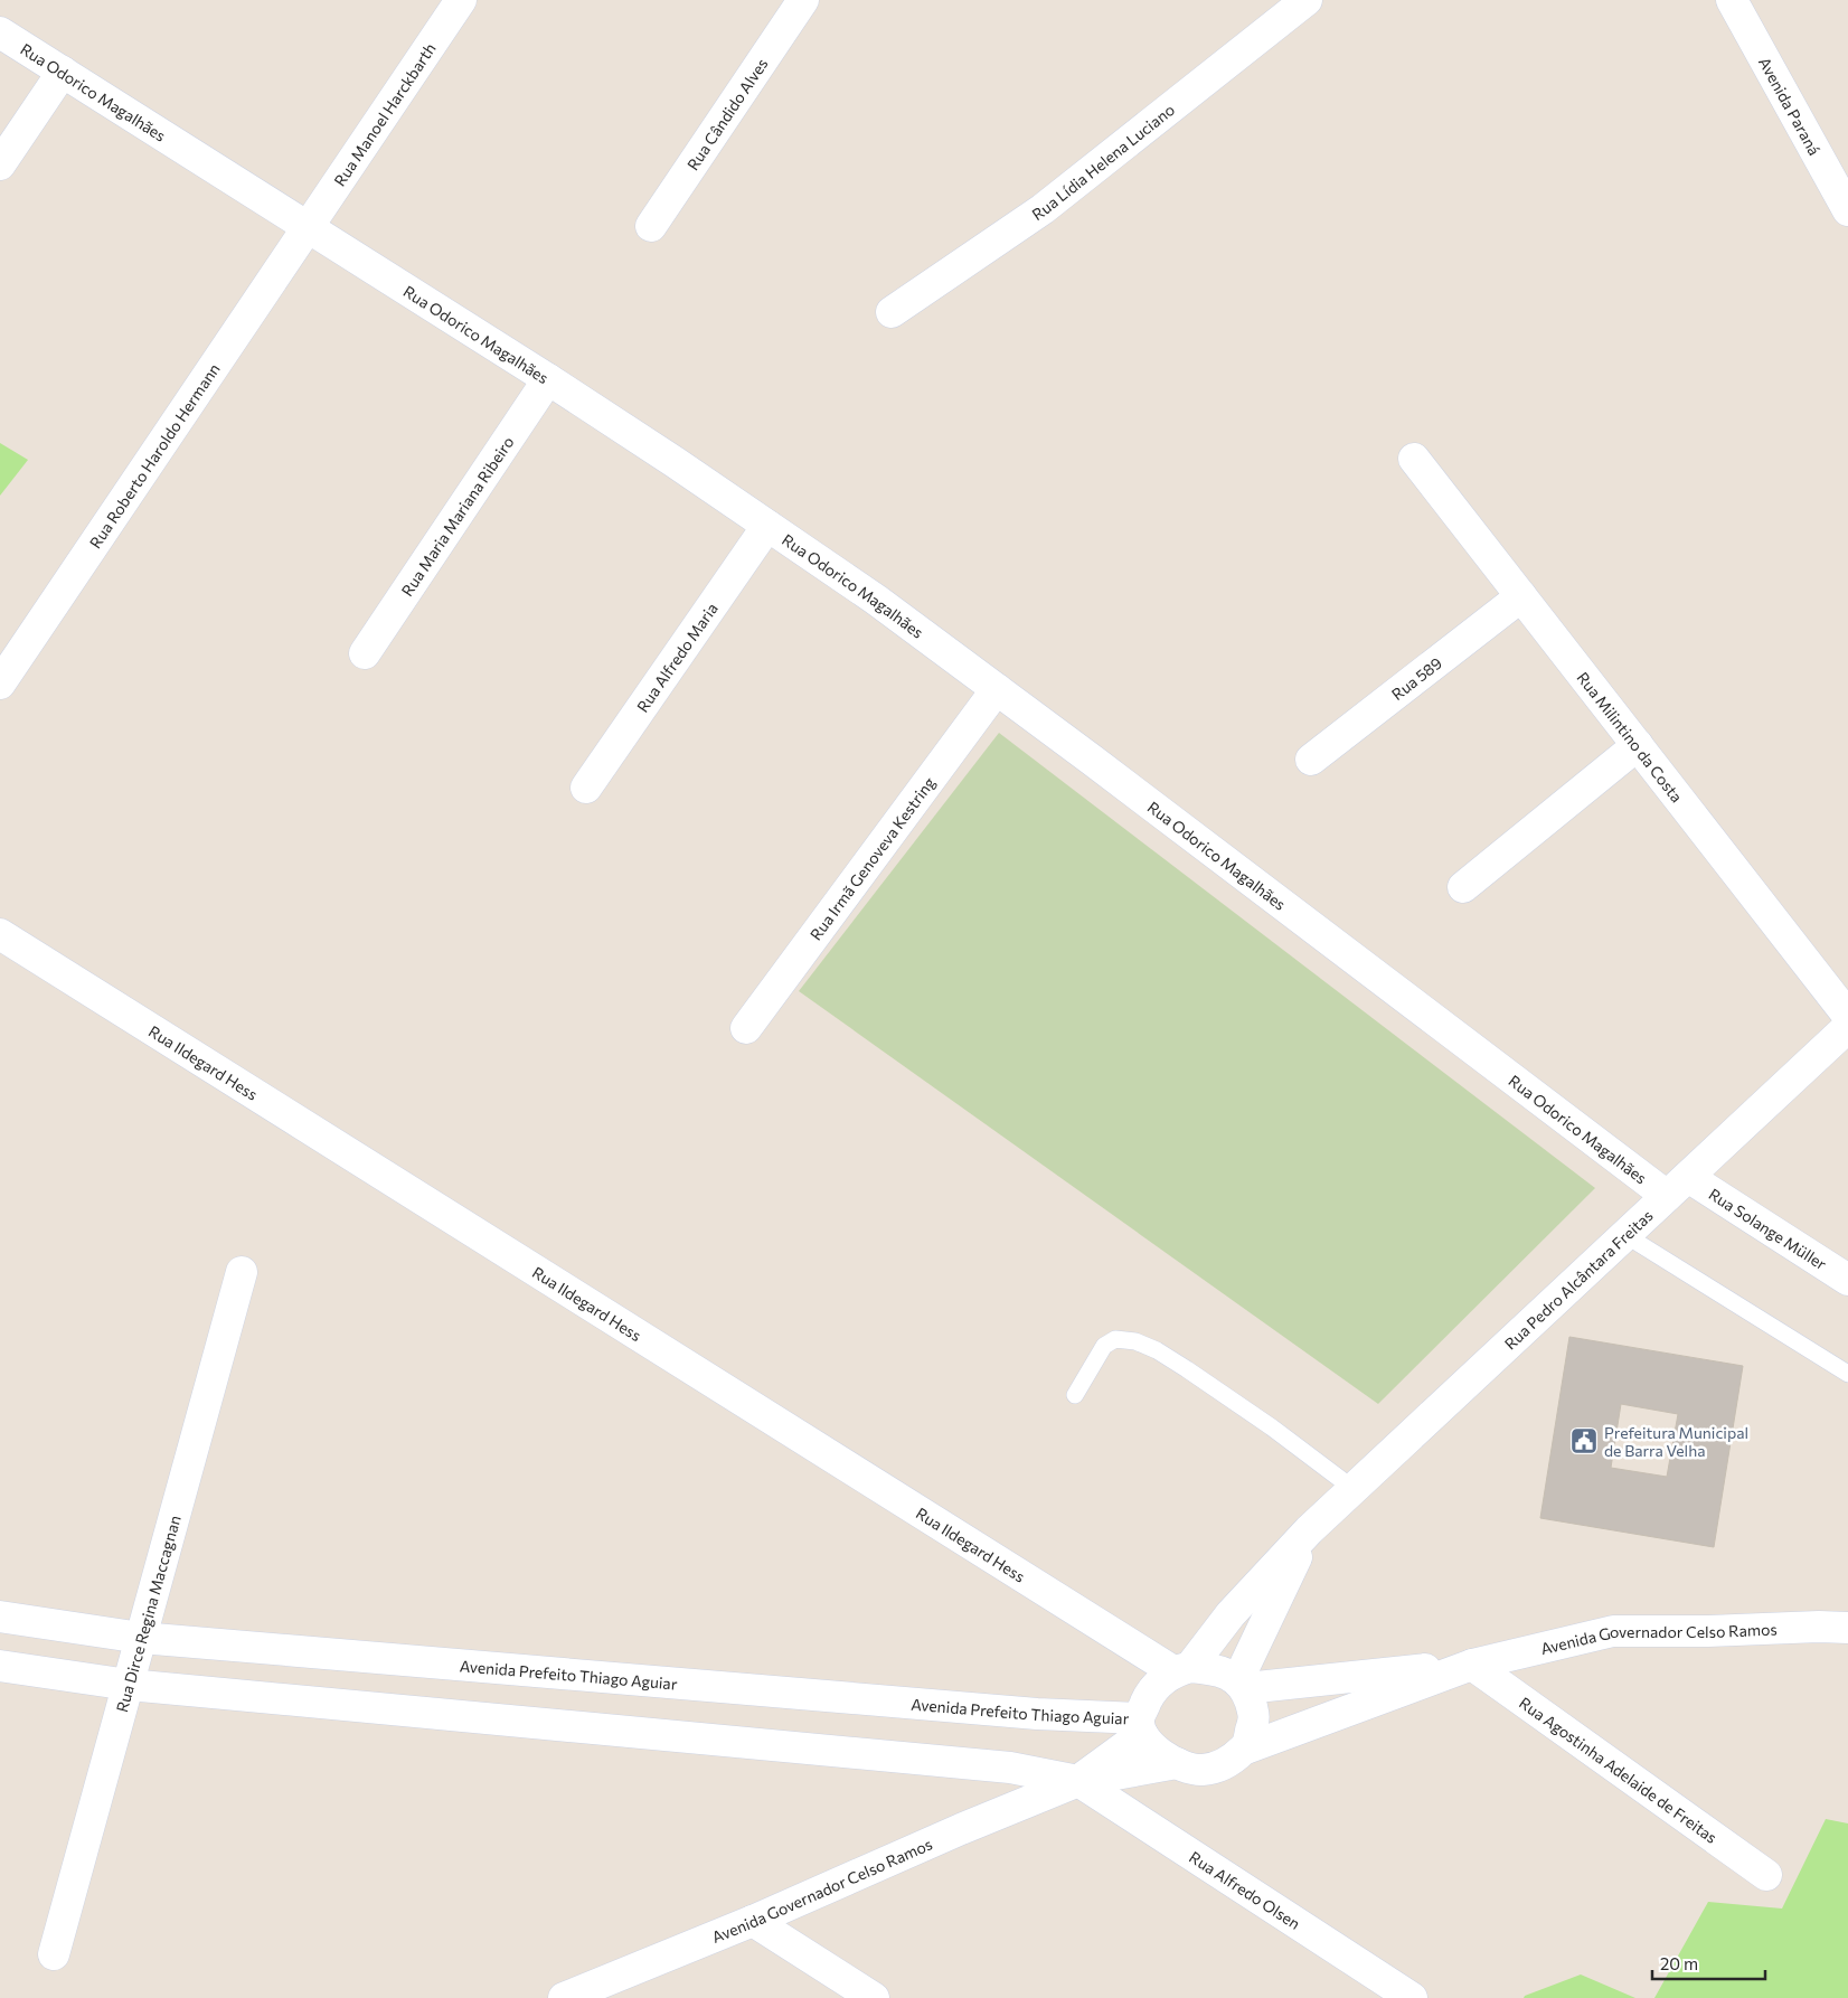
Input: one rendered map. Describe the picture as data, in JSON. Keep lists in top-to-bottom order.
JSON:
{
  "streets": {
    "street": [
      "Rua Odorico Magalhães",
      "Avenida Paraná",
      "Rua Cândido Alves",
      "Rua Manoel Harckbarth",
      "Rua Lídia Helena Luciano",
      "Rua Roberto Haroldo Hermann",
      "Rua Maria Mariana Ribeiro",
      "Rua Alfredo Maria",
      "Rua 589",
      "Rua Milintino da Costa",
      "Rua Irmã Genoveva Kestring",
      "Rua Ildegard Hess",
      "Rua Solange Müller",
      "Rua Pedro Alcântara Freitas",
      "Rua Dirce Regina Maccagnan",
      "Avenida Governador Celso Ramos",
      "Avenida Prefeito Thiago Aguiar",
      "Rua Agostinha Adelaide de Freitas",
      "Rua Alfredo Olsen"
    ]
  },
  "crossings": [
    ["Rua Odorico Magalhães", "Rua Manoel Harckbarth"],
    ["Rua Odorico Magalhães", "Rua Roberto Haroldo Hermann"],
    ["Rua Odorico Magalhães", "Rua Maria Mariana Ribeiro"],
    ["Rua Odorico Magalhães", "Rua Alfredo Maria"],
    ["Rua Odorico Magalhães", "Rua Irmã Genoveva Kestring"],
    ["Rua Odorico Magalhães", "Rua Solange Müller"],
    ["Rua Odorico Magalhães", "Rua Pedro Alcântara Freitas"],
    ["Rua Manoel Harckbarth", "Rua Roberto Haroldo Hermann"],
    ["Rua 589", "Rua Milintino da Costa"],
    ["Rua Ildegard Hess", "Rua Pedro Alcântara Freitas"],
    ["Rua Ildegard Hess", "Avenida Governador Celso Ramos"],
    ["Rua Ildegard Hess", "Avenida Prefeito Thiago Aguiar"],
    ["Rua Solange Müller", "Rua Pedro Alcântara Freitas"],
    ["Rua Pedro Alcântara Freitas", "Avenida Governador Celso Ramos"],
    ["Rua Pedro Alcântara Freitas", "Avenida Prefeito Thiago Aguiar"],
    ["Rua Dirce Regina Maccagnan", "Avenida Prefeito Thiago Aguiar"],
    ["Avenida Governador Celso Ramos", "Avenida Prefeito Thiago Aguiar"],
    ["Avenida Governador Celso Ramos", "Rua Agostinha Adelaide de Freitas"],
    ["Avenida Governador Celso Ramos", "Rua Alfredo Olsen"]
  ],
  "places": {
    "public building": ["Prefeitura Municipal de Barra Velha"]
  },
  "scale_bar": "20 m"
}
